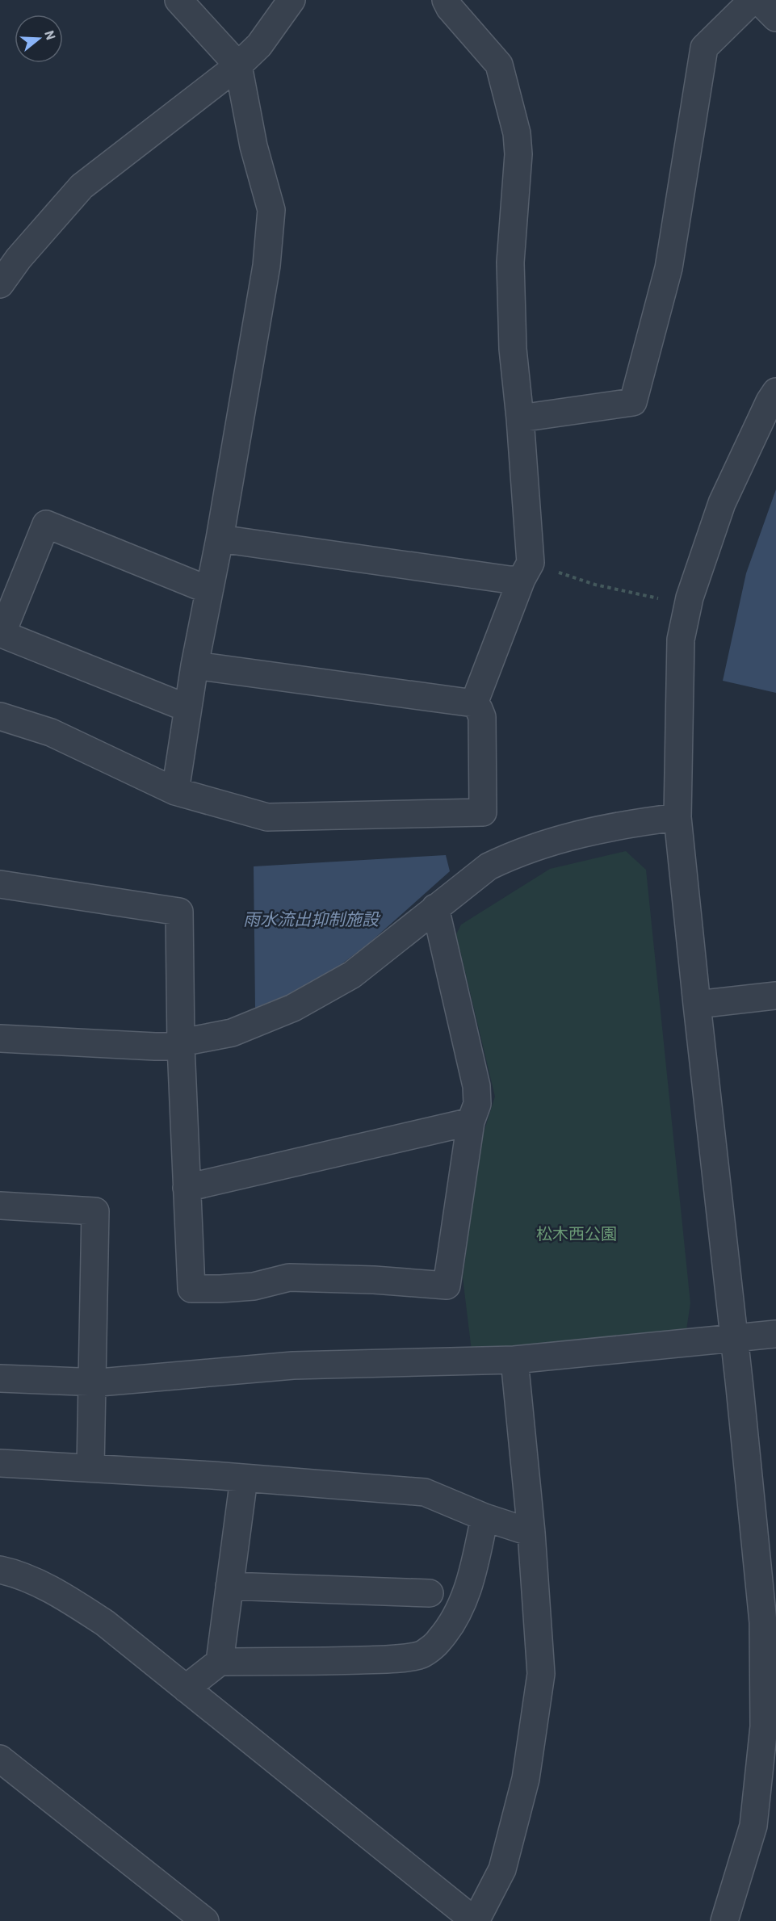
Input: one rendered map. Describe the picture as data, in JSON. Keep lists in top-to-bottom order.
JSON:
{
  "water": ["雨水流出抑制施設"],
  "parks": ["松木西公園"],
  "north": "right"
}
